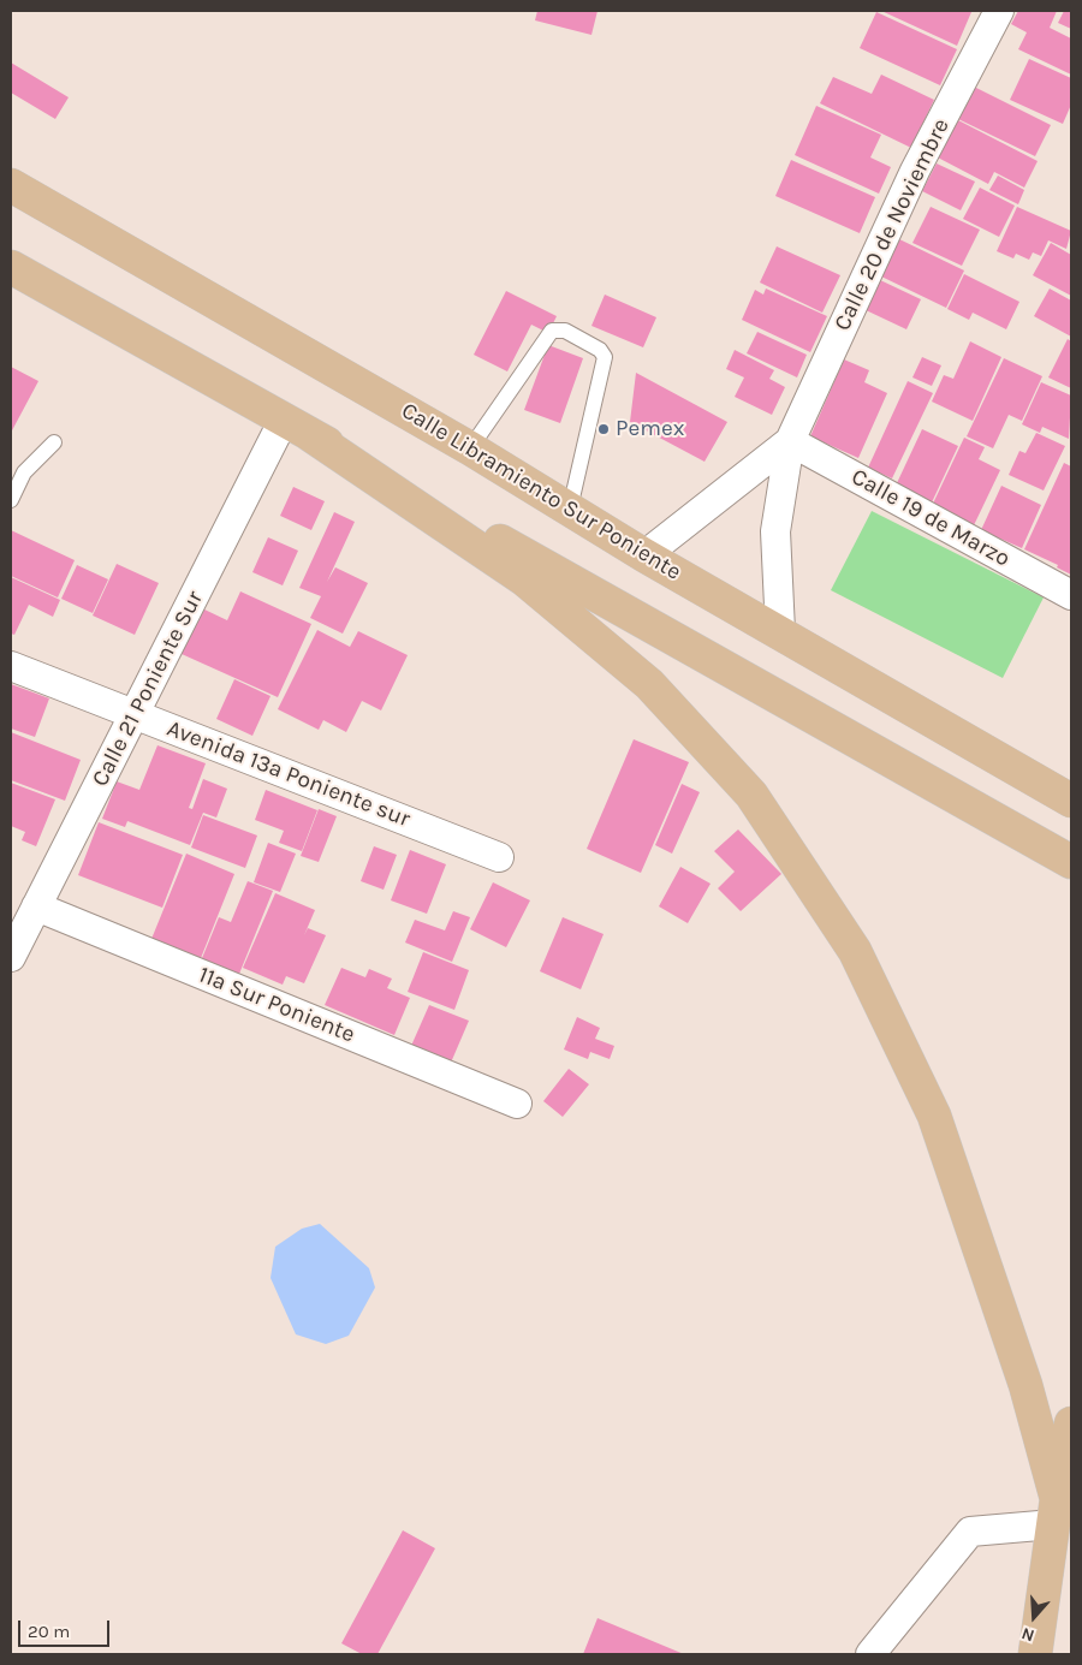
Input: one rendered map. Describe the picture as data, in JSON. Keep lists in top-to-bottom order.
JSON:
{
  "streets": {
    "main road": ["Calle Libramiento Sur Poniente"],
    "street": [
      "Calle 20 de Noviembre",
      "Calle 19 de Marzo",
      "Calle 21 Poniente Sur",
      "Avenida 13a Poniente sur",
      "11a Sur Poniente"
    ]
  },
  "crossings": [
    ["Calle 20 de Noviembre", "Calle Libramiento Sur Poniente"],
    ["Calle 20 de Noviembre", "Calle 19 de Marzo"],
    ["Calle 21 Poniente Sur", "Avenida 13a Poniente sur"],
    ["Calle 21 Poniente Sur", "11a Sur Poniente"]
  ],
  "places": ["Pemex"],
  "scale_bar": "20 m",
  "north": "bottom"
}
